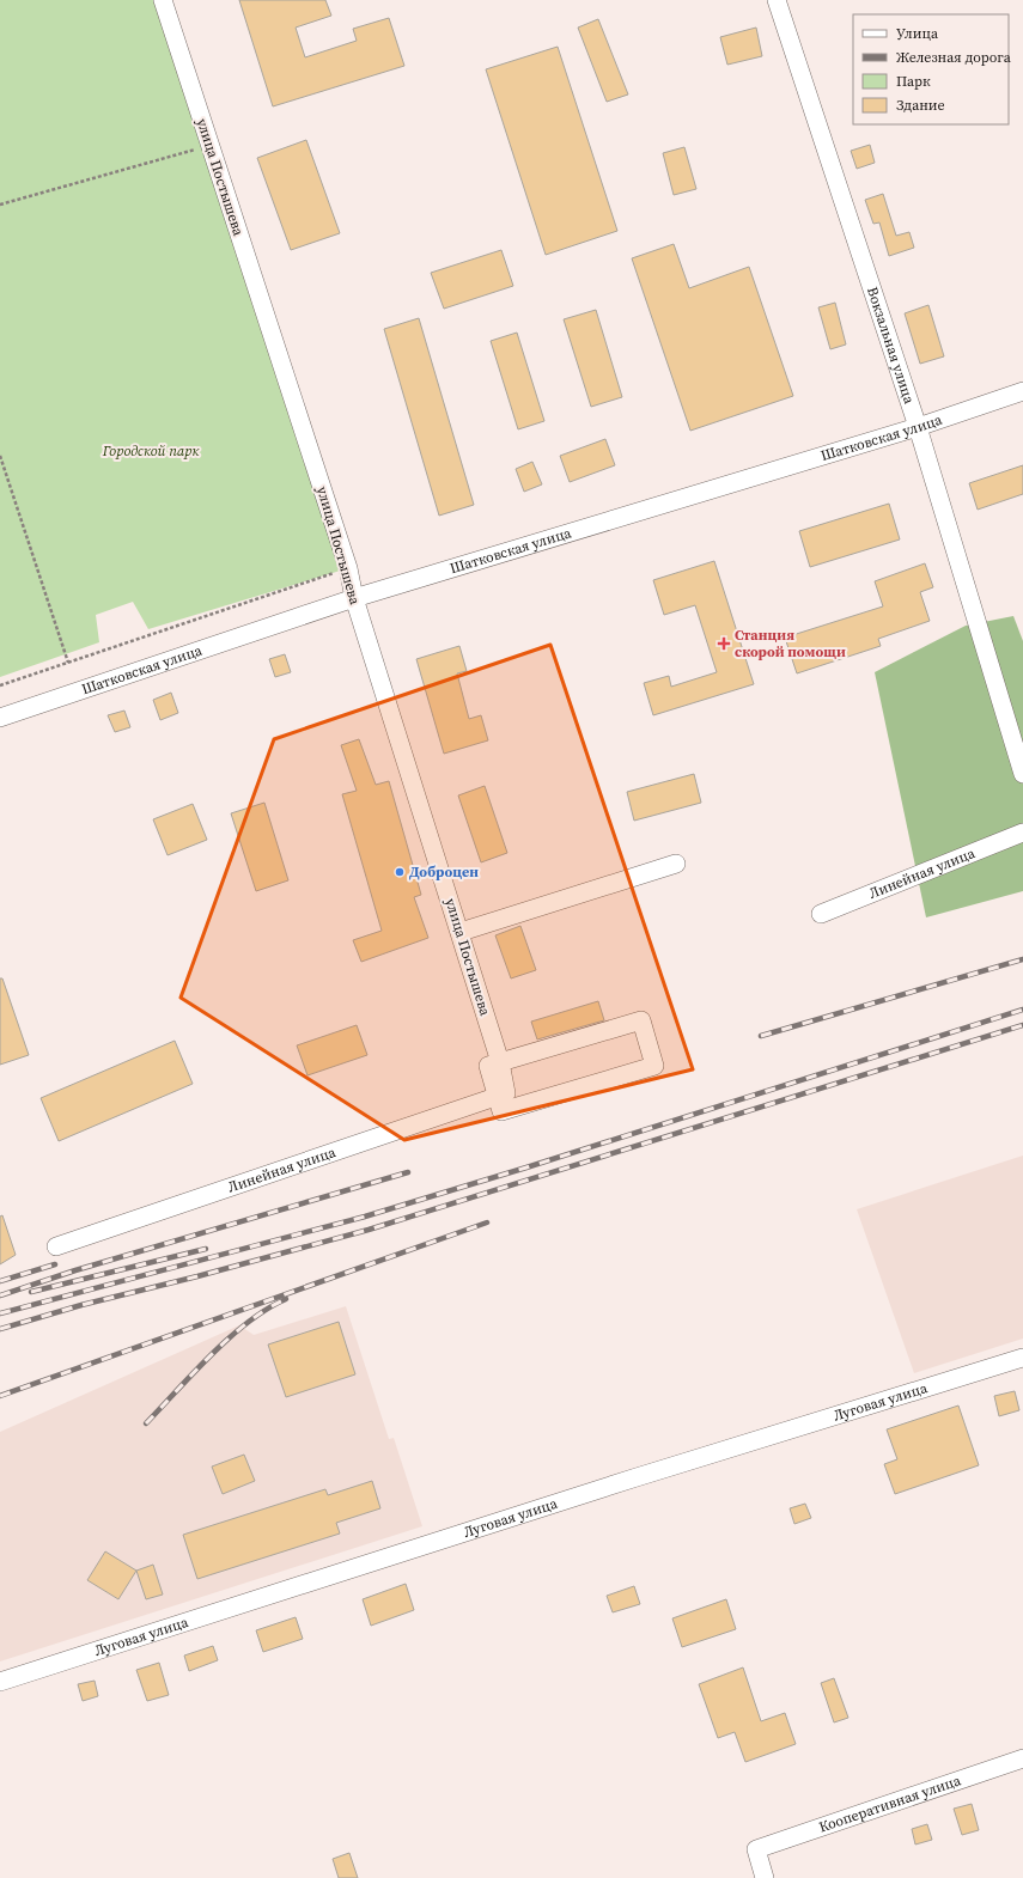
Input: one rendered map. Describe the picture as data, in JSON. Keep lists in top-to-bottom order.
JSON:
{
  "streets": {
    "street": [
      "улица Постышева",
      "Вокзальная улица",
      "Шатковская улица",
      "Линейная улица",
      "Луговая улица",
      "Кооперативная улица"
    ]
  },
  "crossings": [
    ["улица Постышева", "Шатковская улица"],
    ["улица Постышева", "Линейная улица"],
    ["Вокзальная улица", "Шатковская улица"]
  ],
  "parks": ["Городской парк"],
  "places": {
    "health": ["Станция скорой помощи"],
    "other": ["Доброцен"]
  },
  "legend": [
    "Улица",
    "Железная дорога",
    "Парк",
    "Здание"
  ]
}
